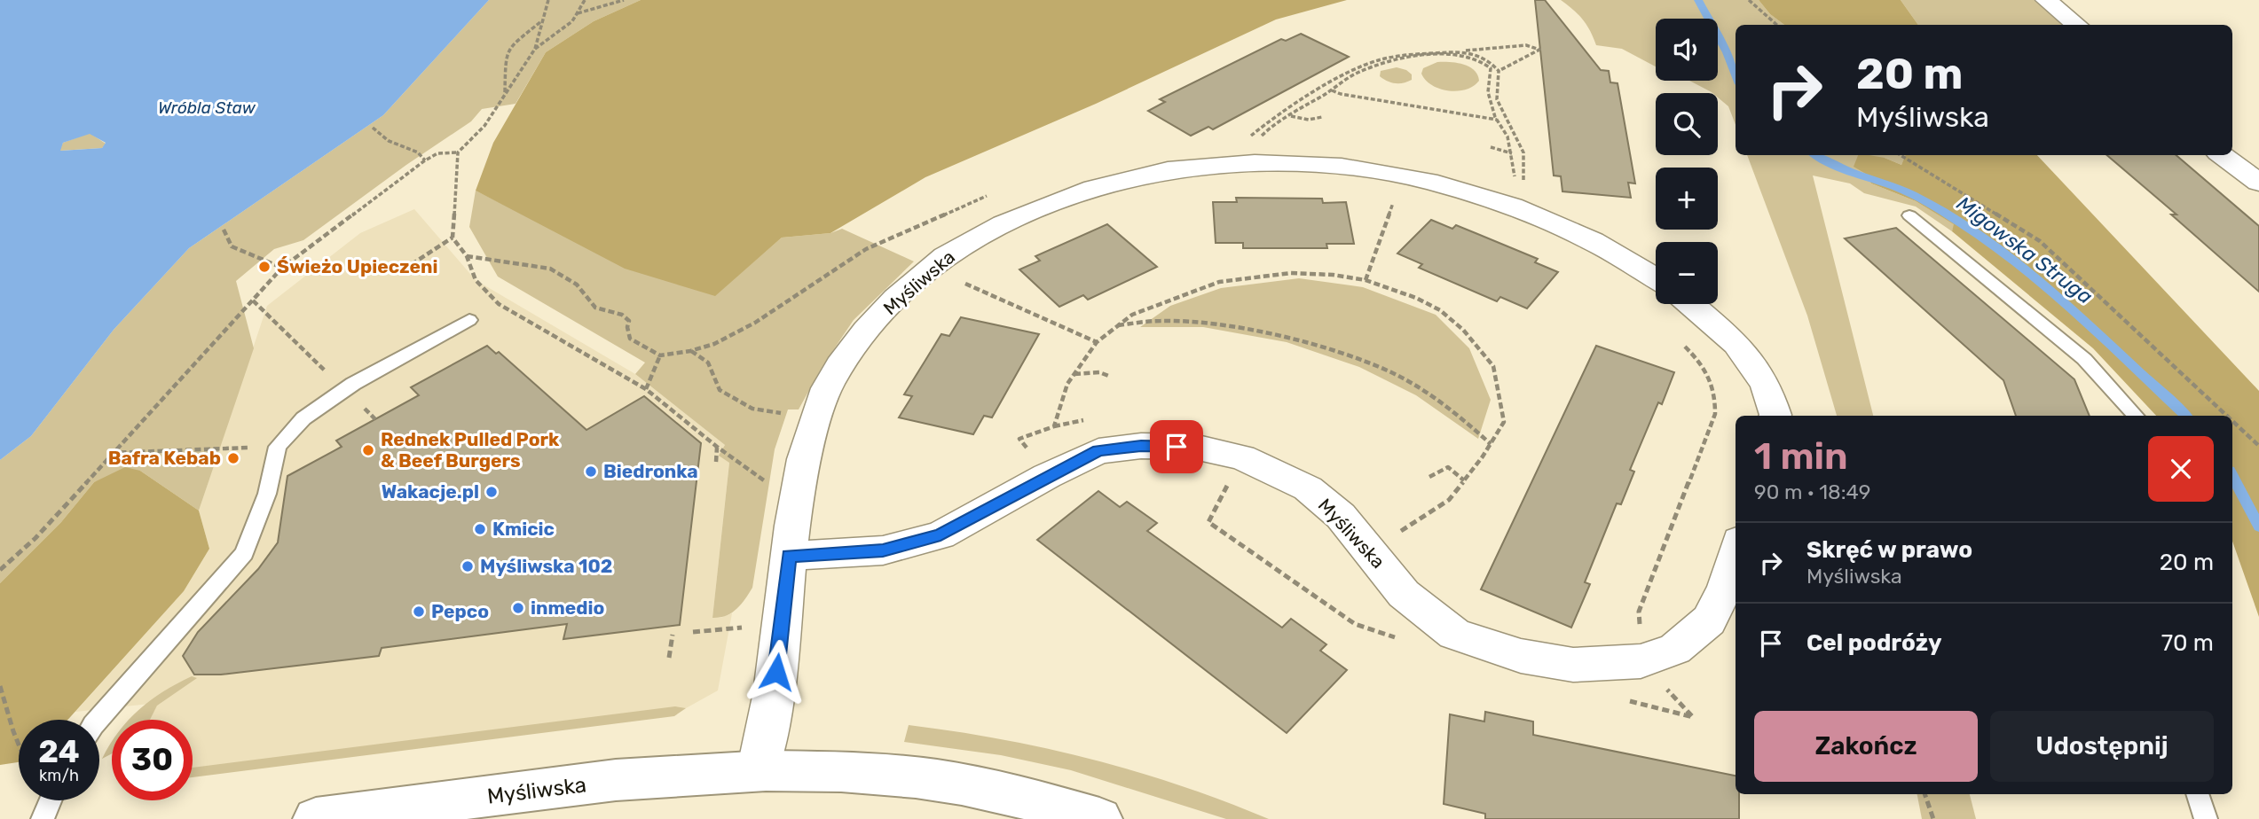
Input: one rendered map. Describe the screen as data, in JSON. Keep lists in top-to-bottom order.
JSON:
{
  "streets": {
    "street": ["Myśliwska"]
  },
  "water": ["Wróbla Staw", "Migowska Struga"],
  "places": [
    "Świeżo Upieczeni",
    "Rednek Pulled Pork & Beef Burgers",
    "Bafra Kebab",
    "Biedronka",
    "Wakacje.pl",
    "Kmicic",
    "Myśliwska 102",
    "inmedio",
    "Pepco"
  ],
  "page": {
    "map_buttons": ["+", "−"],
    "turn": ["20 m", "Myśliwska"],
    "heading": ["1 min", "90 m · 18:49"],
    "list": [
      {
        "name": "Skręć w prawo",
        "note": "Myśliwska",
        "value": "20 m"
      },
      {
        "name": "Cel podróży",
        "value": "70 m"
      }
    ],
    "buttons": ["Zakończ", "Udostępnij"],
    "speed": "24 km/h",
    "limit": "30"
  }
}
